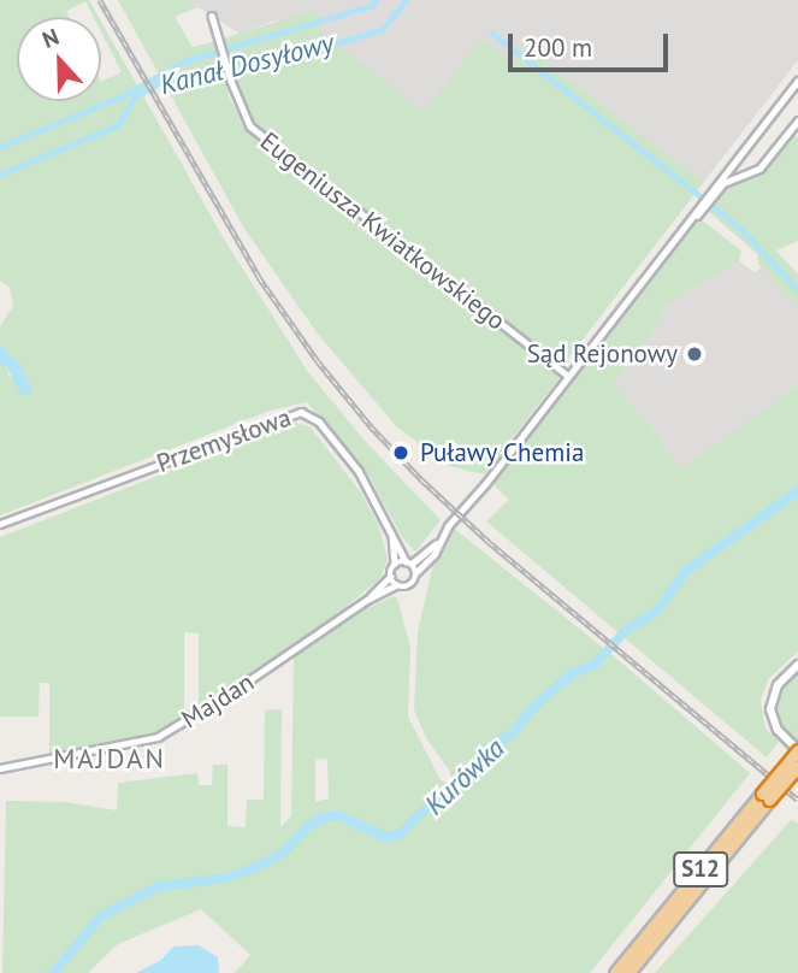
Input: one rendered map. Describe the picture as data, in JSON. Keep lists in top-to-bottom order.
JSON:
{
  "streets": {
    "highway": ["S12"],
    "street": ["Eugeniusza Kwiatkowskiego", "Przemysłowa", "Majdan"]
  },
  "crossings": [
    ["Przemysłowa", "Majdan"]
  ],
  "districts": ["MAJDAN"],
  "water": ["Kanał Dosyłowy", "Kurówka"],
  "places": ["Sąd Rejonowy", "Puławy Chemia"],
  "scale_bar": "200 m",
  "north": "top"
}
